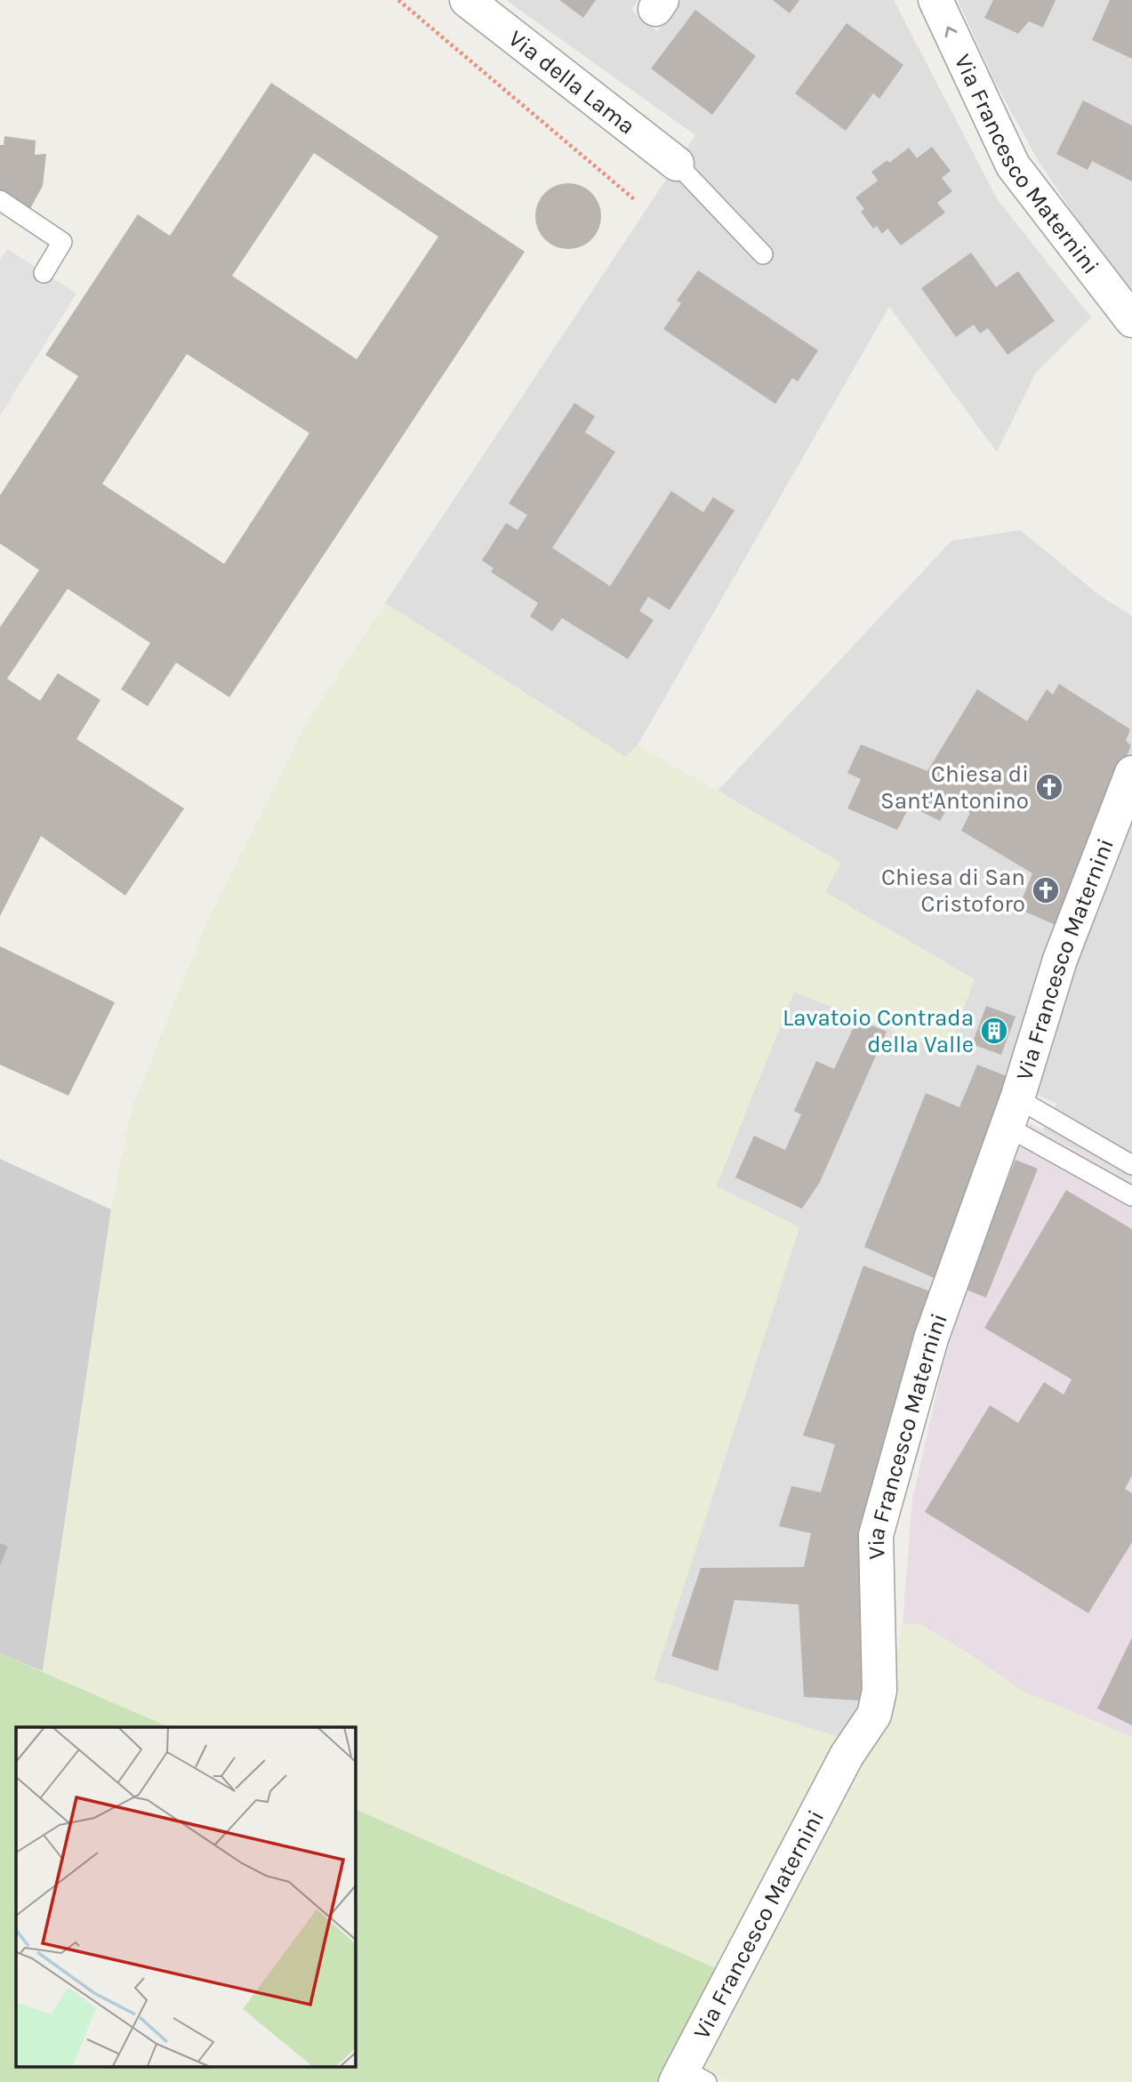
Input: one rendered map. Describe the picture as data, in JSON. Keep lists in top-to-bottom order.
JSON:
{
  "streets": {
    "street": ["Via della Lama", "Via Francesco Maternini"]
  },
  "places": {
    "church": ["Chiesa di Sant'Antonino", "Chiesa di San Cristoforo"],
    "building": ["Lavatoio Contrada della Valle"]
  }
}
